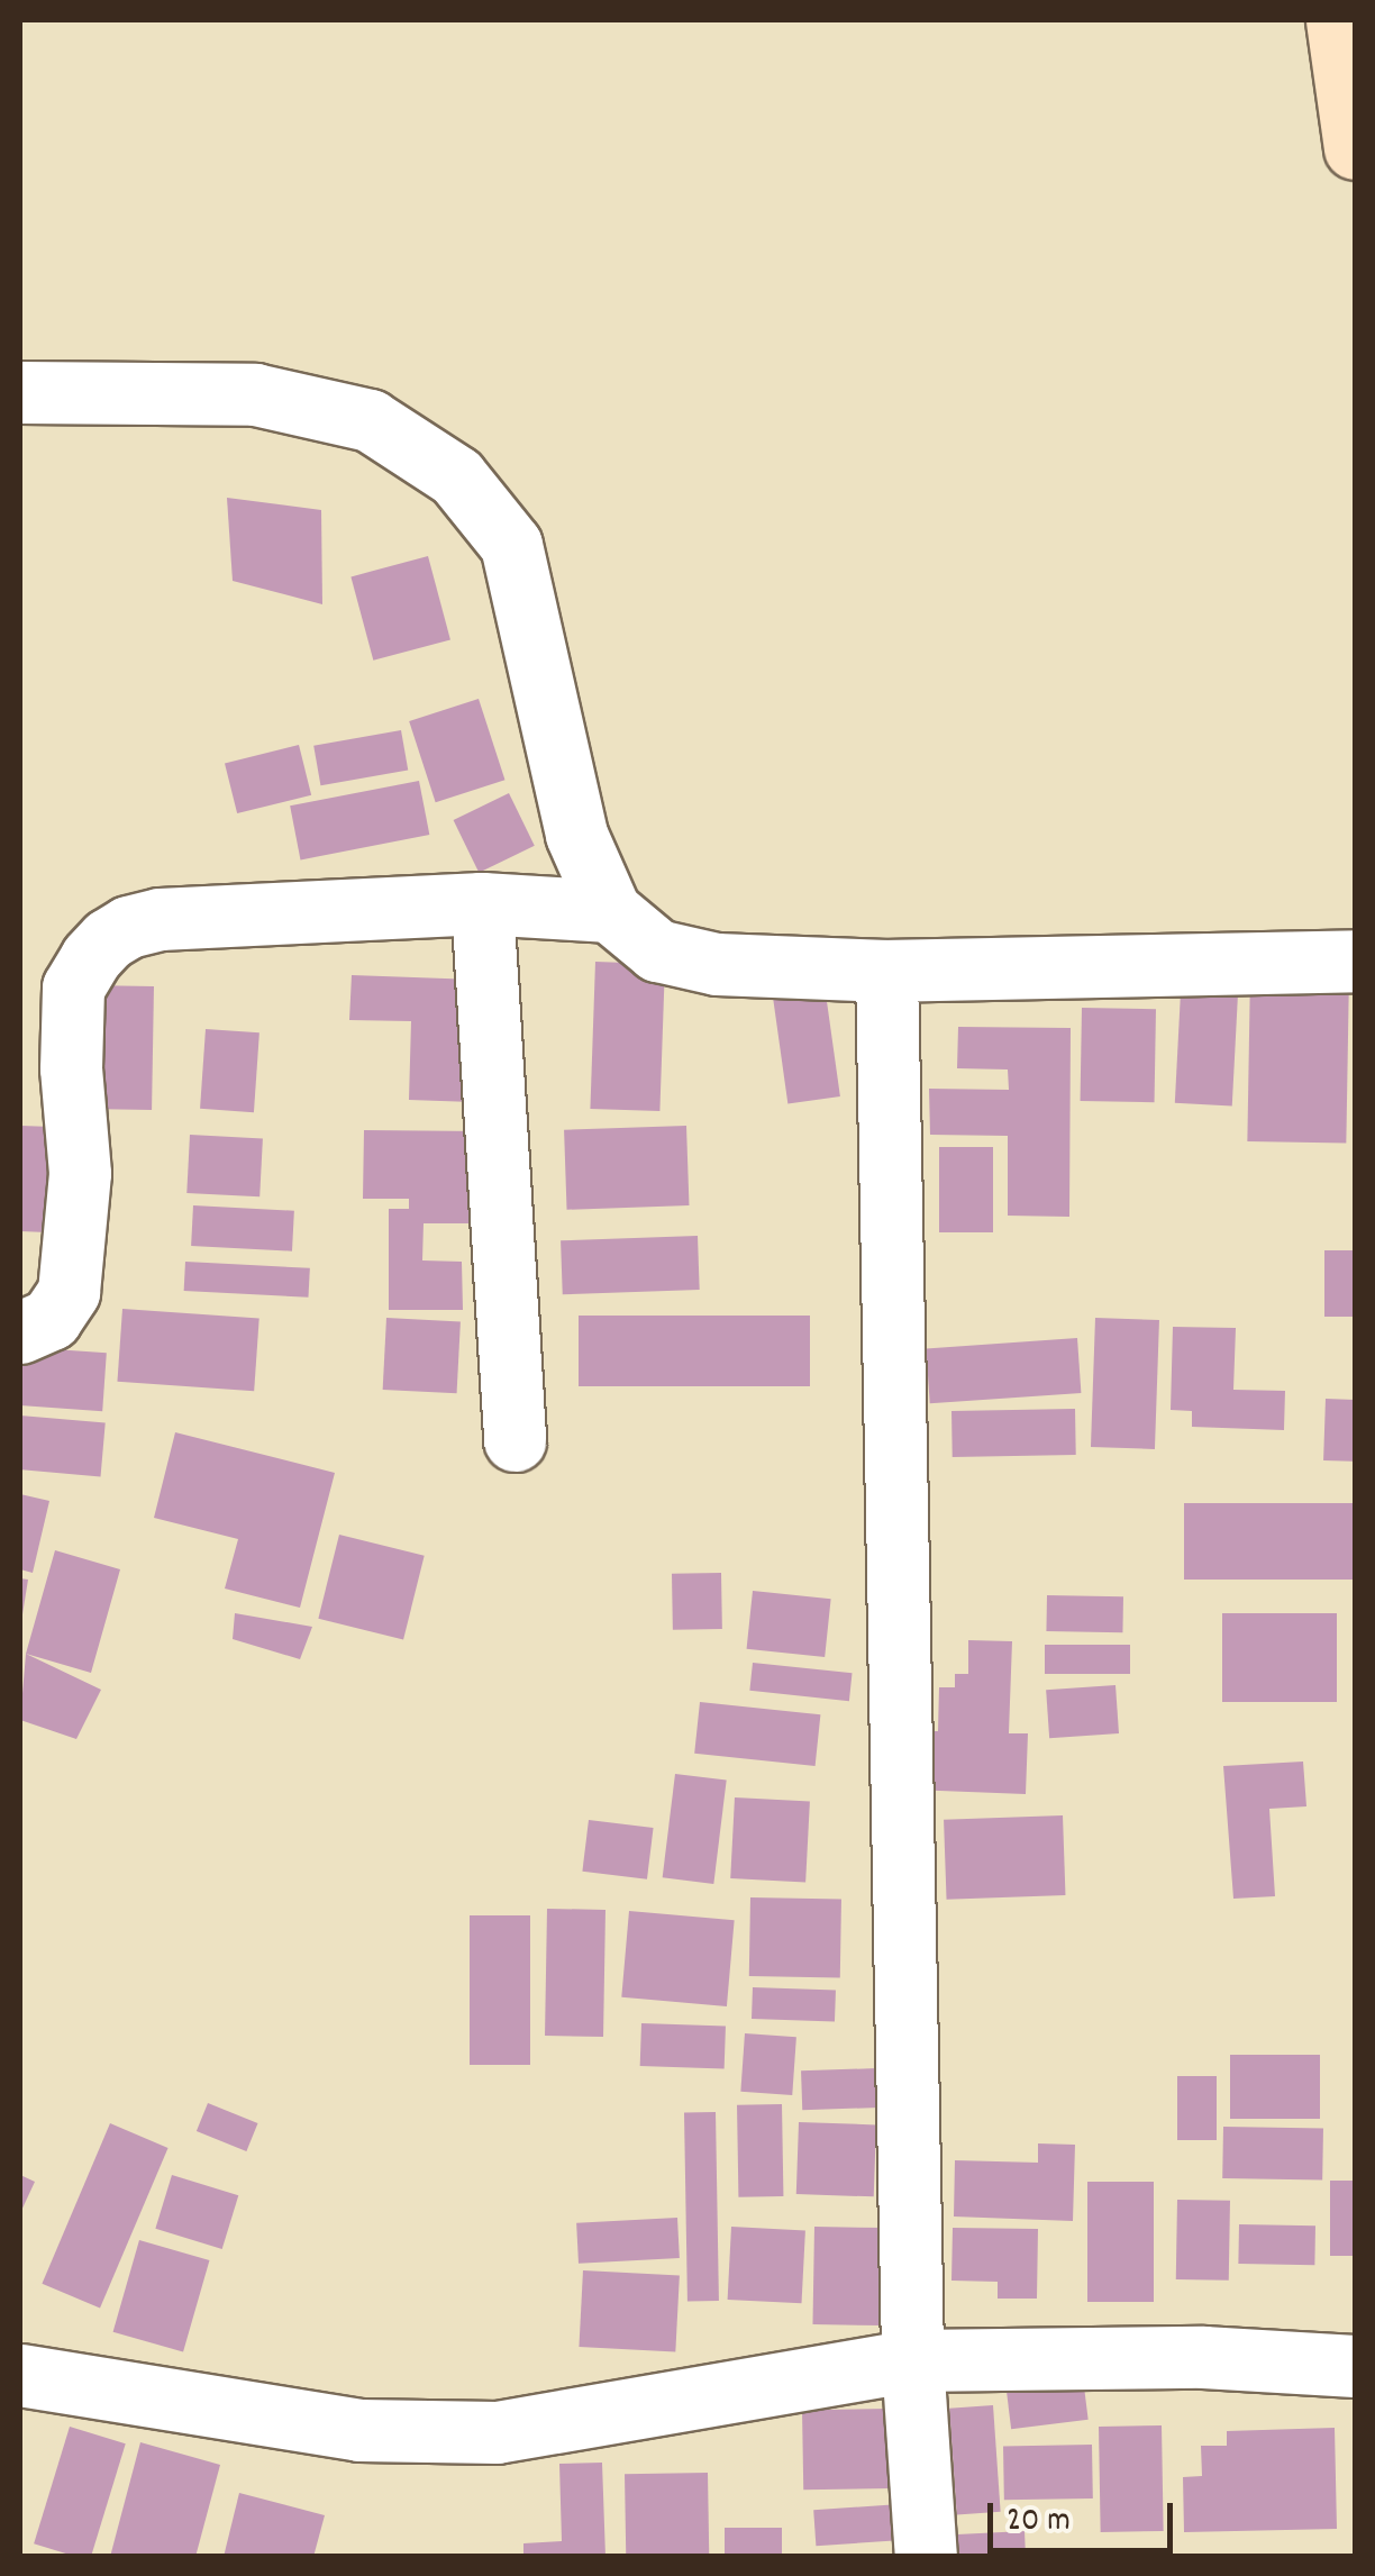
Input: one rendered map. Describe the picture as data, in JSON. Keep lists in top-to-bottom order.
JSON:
{
  "scale_bar": "20 m"
}
